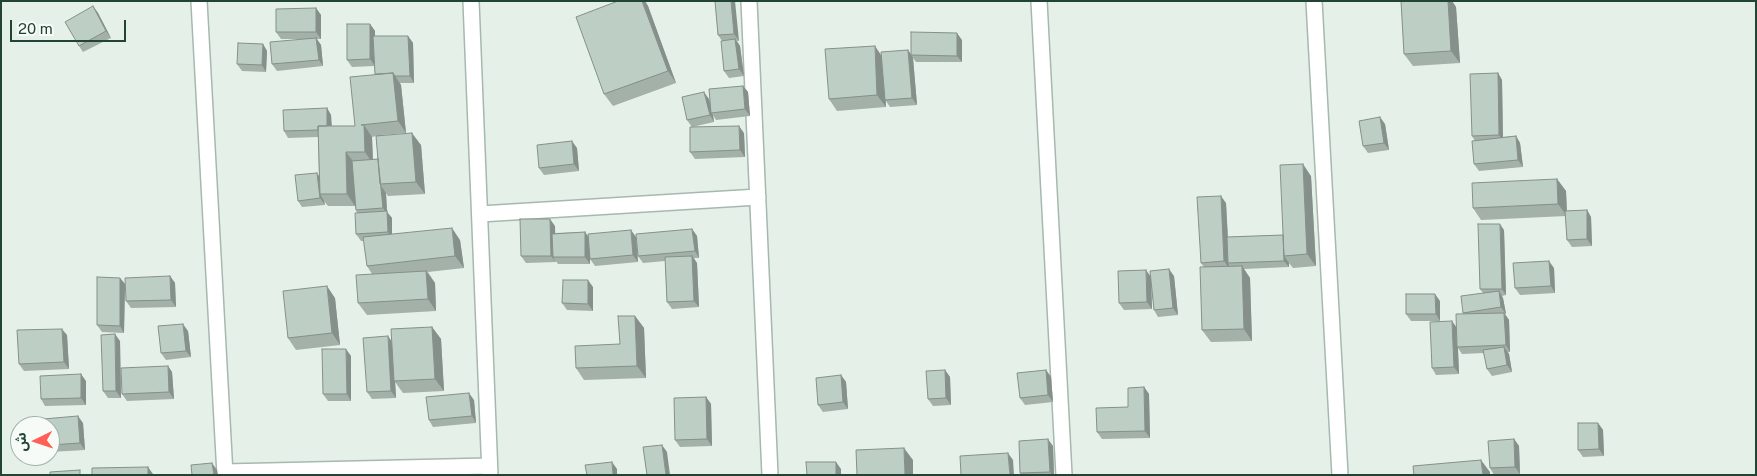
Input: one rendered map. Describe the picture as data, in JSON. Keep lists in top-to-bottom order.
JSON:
{
  "scale_bar": "20 m",
  "north": "left"
}
